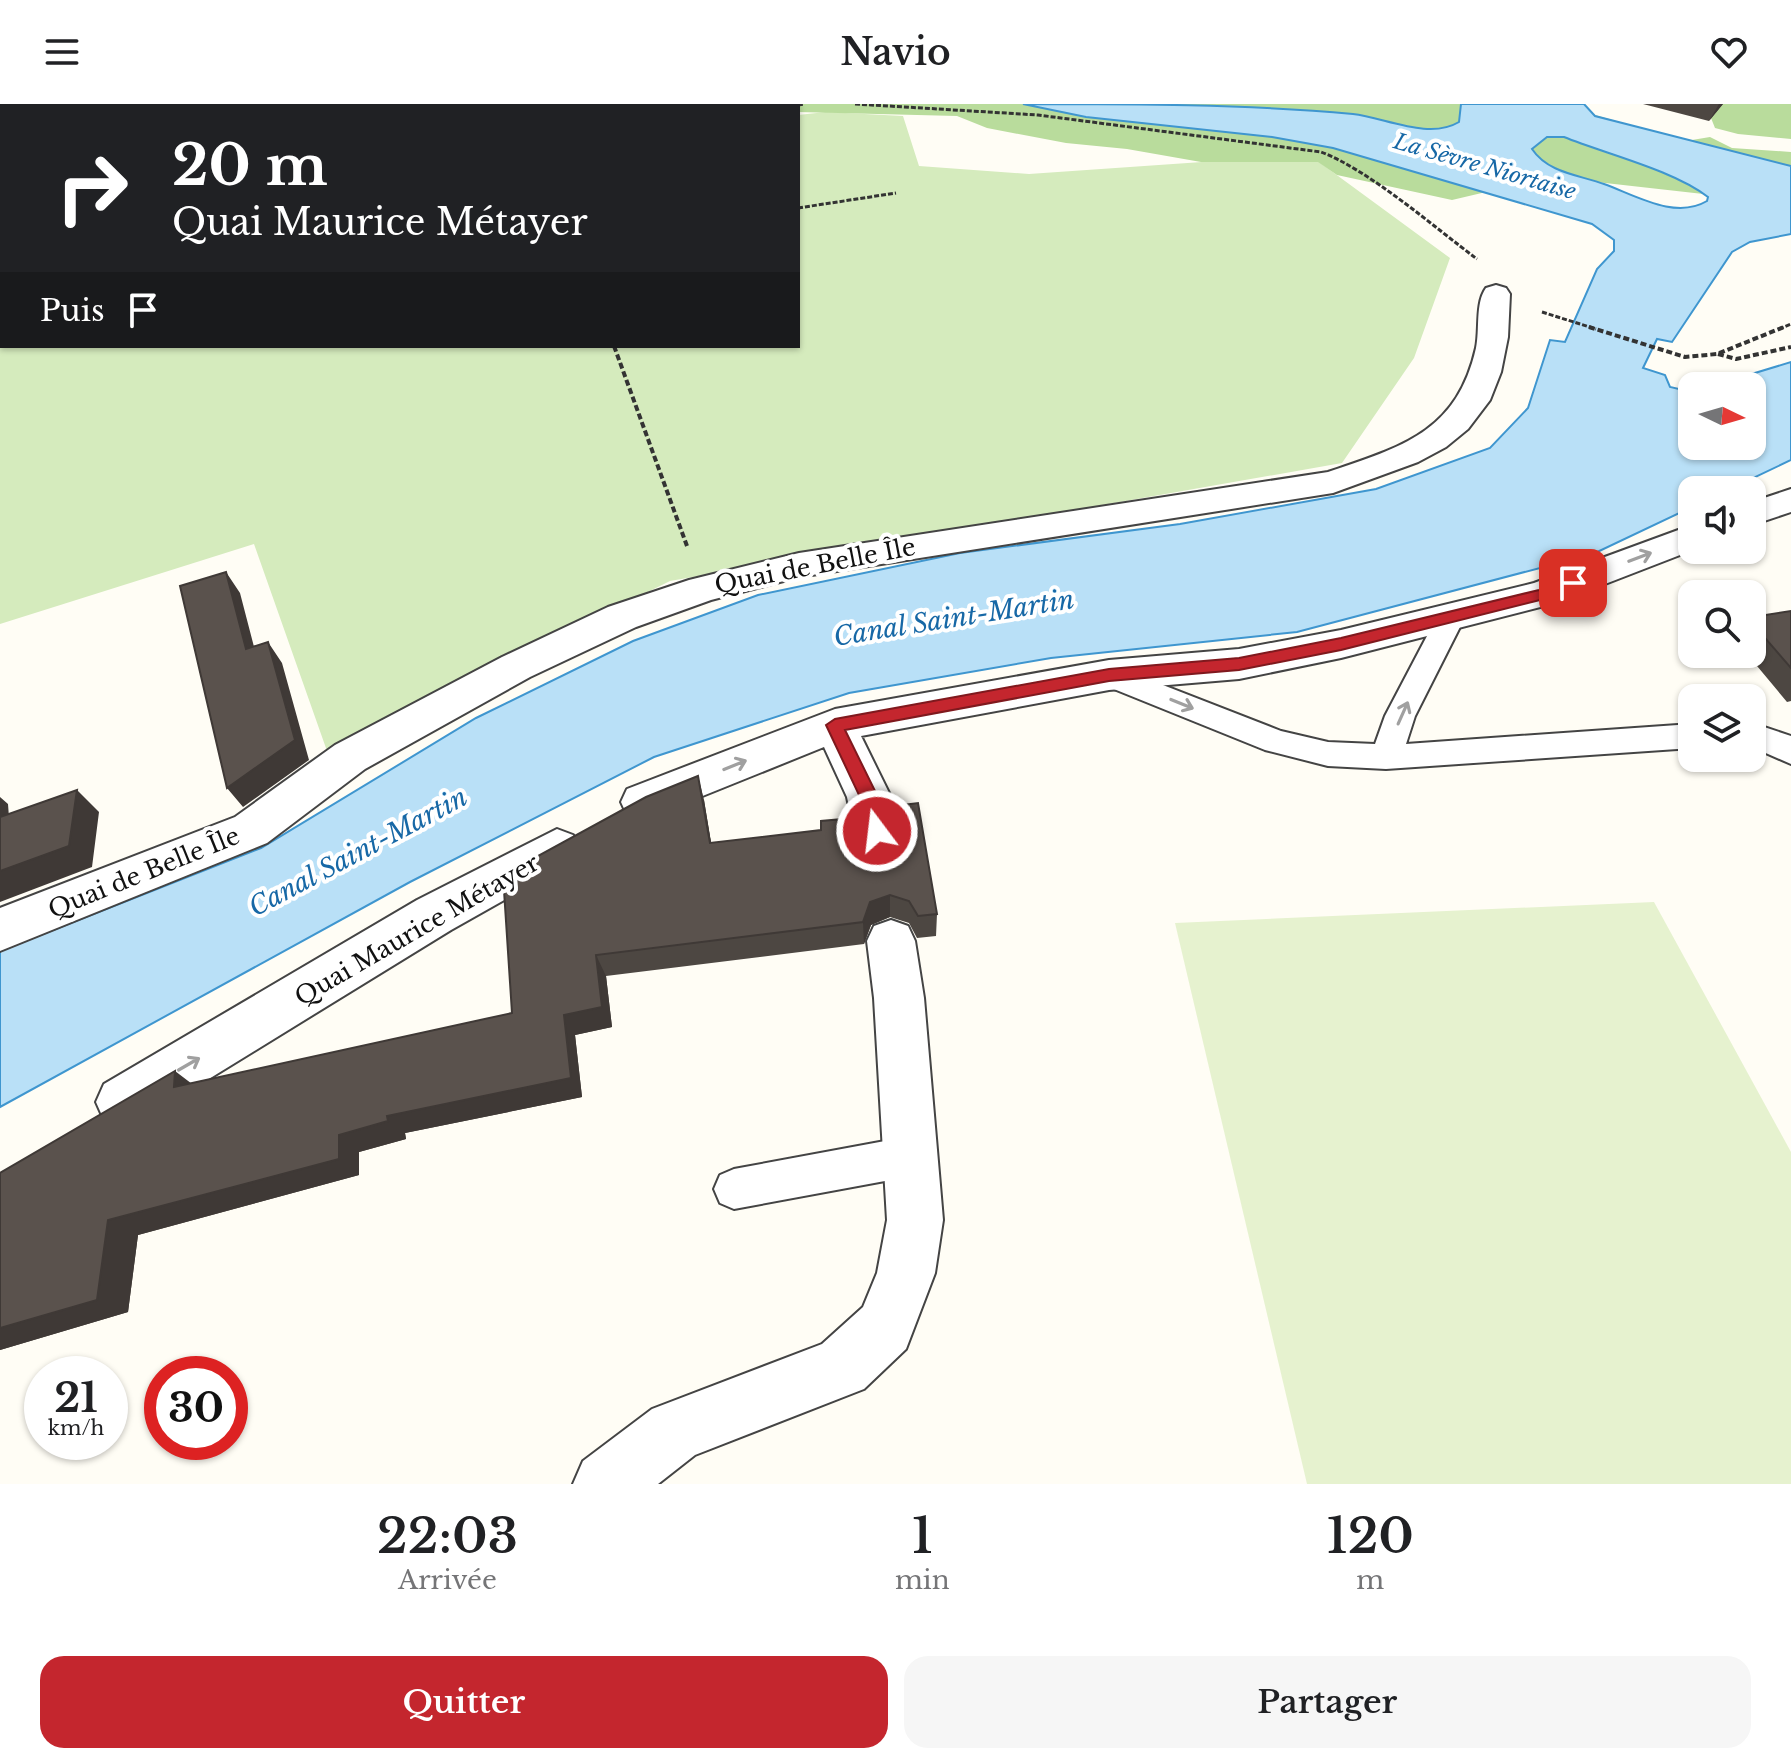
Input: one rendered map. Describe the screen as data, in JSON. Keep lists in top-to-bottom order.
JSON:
{
  "streets": {
    "street": ["Quai de Belle Île", "Quai Maurice Métayer"]
  },
  "one_way": ["Quai Maurice Métayer"],
  "water": ["La Sèvre Niortaise", "Canal Saint-Martin"],
  "north": "right",
  "page": {
    "header": "Navio",
    "turn": ["20 m", "Quai Maurice Métayer"],
    "then": "Puis",
    "speed": "21 km/h",
    "limit": "30",
    "eta": [
      "22:03",
      "Arrivée",
      "1",
      "min",
      "120",
      "m"
    ],
    "buttons": ["Quitter", "Partager"]
  }
}
